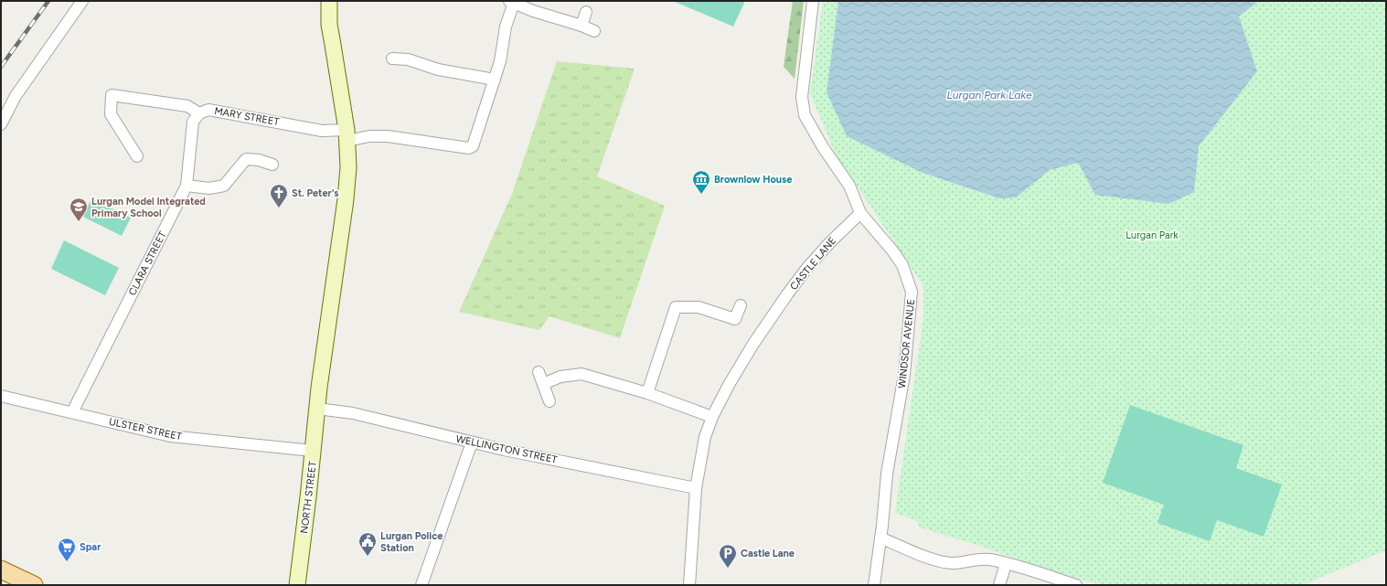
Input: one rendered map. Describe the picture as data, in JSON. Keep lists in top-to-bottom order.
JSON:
{
  "streets": {
    "main road": ["NORTH STREET"],
    "street": [
      "MARY STREET",
      "CLARA STREET",
      "CASTLE LANE",
      "WINDSOR AVENUE",
      "ULSTER STREET",
      "WELLINGTON STREET"
    ]
  },
  "crossings": [
    ["MARY STREET", "CLARA STREET"],
    ["MARY STREET", "NORTH STREET"],
    ["CLARA STREET", "ULSTER STREET"],
    ["CASTLE LANE", "WINDSOR AVENUE"],
    ["CASTLE LANE", "WELLINGTON STREET"],
    ["ULSTER STREET", "NORTH STREET"],
    ["WELLINGTON STREET", "NORTH STREET"]
  ],
  "water": ["Lurgan Park Lake"],
  "parks": ["Lurgan Park"],
  "places": {
    "museum": ["Brownlow House"],
    "church": ["St. Peter's"],
    "school or university": ["Lurgan Model Integrated Primary School"],
    "public building": ["Lurgan Police Station"],
    "supermarket": ["Spar"],
    "parking": ["Castle Lane"]
  }
}
